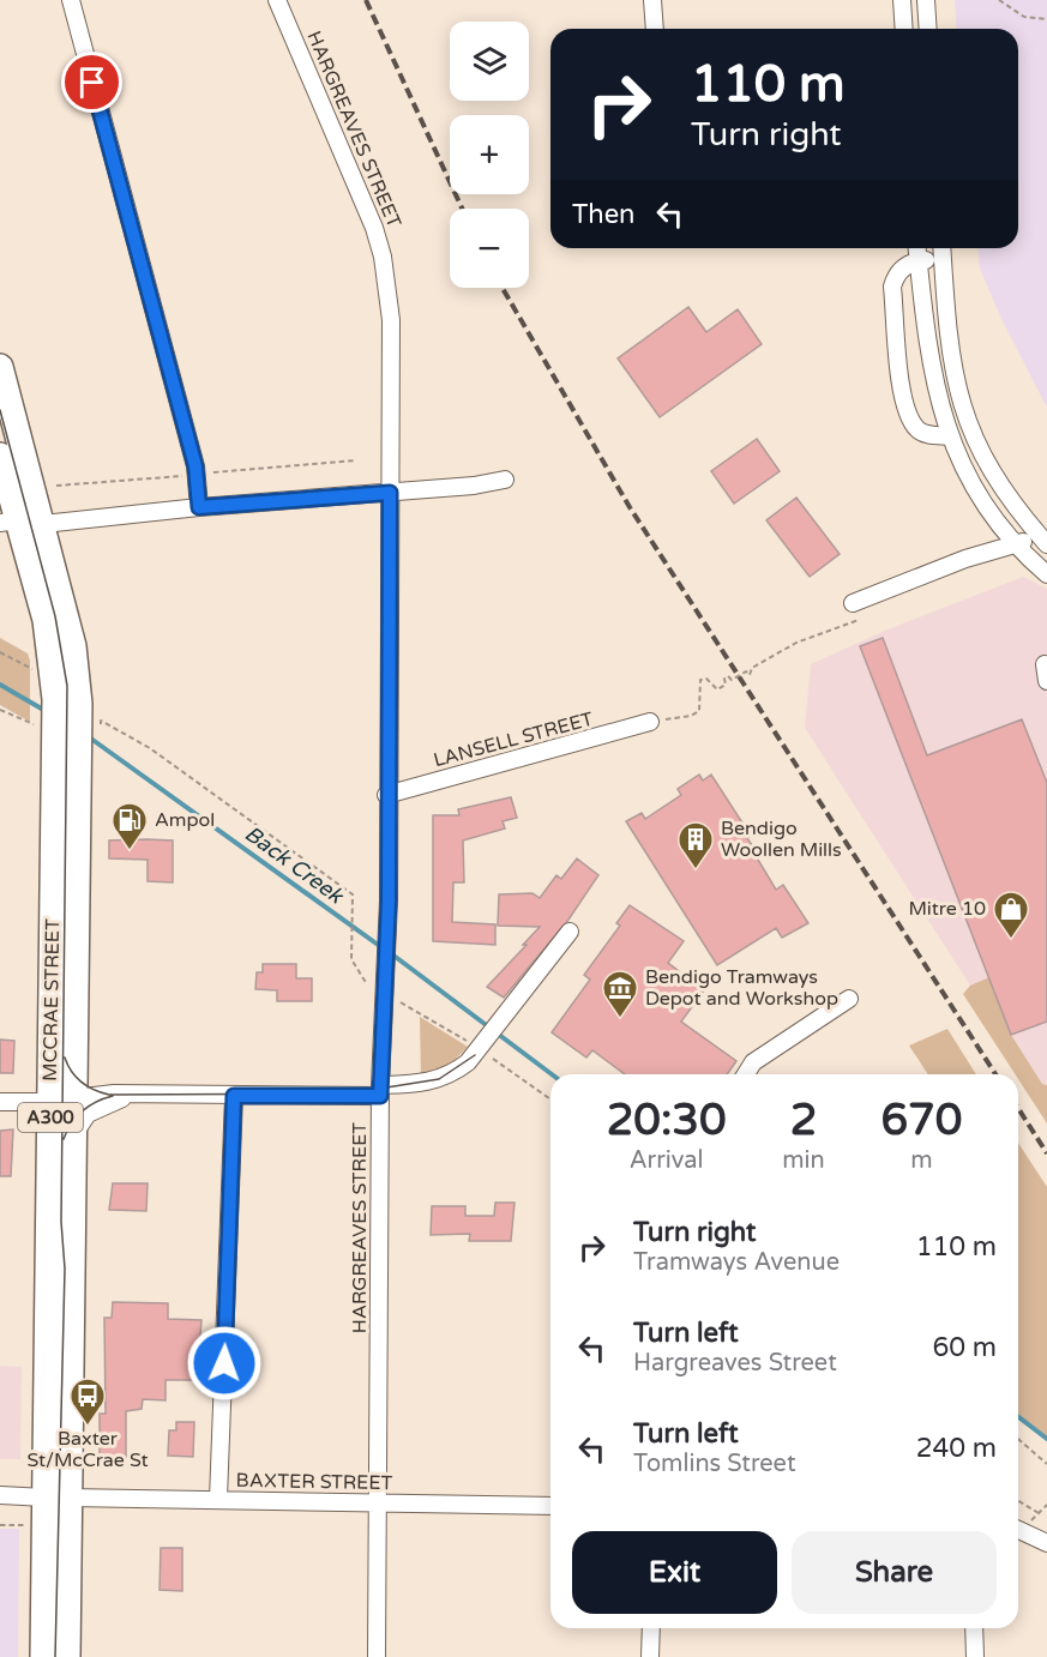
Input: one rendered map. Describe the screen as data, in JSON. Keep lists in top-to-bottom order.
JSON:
{
  "streets": {
    "highway": ["MCCRAE STREET", "A300"],
    "street": ["HARGREAVES STREET", "LANSELL STREET", "BAXTER STREET"]
  },
  "crossings": [
    ["HARGREAVES STREET", "LANSELL STREET"],
    ["HARGREAVES STREET", "BAXTER STREET"],
    ["MCCRAE STREET", "A300"],
    ["MCCRAE STREET", "BAXTER STREET"]
  ],
  "water": ["Back Creek"],
  "places": {
    "fuel station": ["Ampol"],
    "building": ["Bendigo Woollen Mills"],
    "shop": ["Mitre 10"],
    "museum": ["Bendigo Tramways Depot and Workshop"],
    "bus stop": ["Baxter St/McCrae St"]
  },
  "page": {
    "map_buttons": ["+", "−"],
    "turn": ["110 m", "Turn right"],
    "then": "Then",
    "eta": [
      "20:30",
      "Arrival",
      "2",
      "min",
      "670",
      "m"
    ],
    "list": [
      {
        "name": "Turn right",
        "note": "Tramways Avenue",
        "value": "110 m"
      },
      {
        "name": "Turn left",
        "note": "Hargreaves Street",
        "value": "60 m"
      },
      {
        "name": "Turn left",
        "note": "Tomlins Street",
        "value": "240 m"
      }
    ],
    "buttons": ["Exit", "Share"]
  }
}
